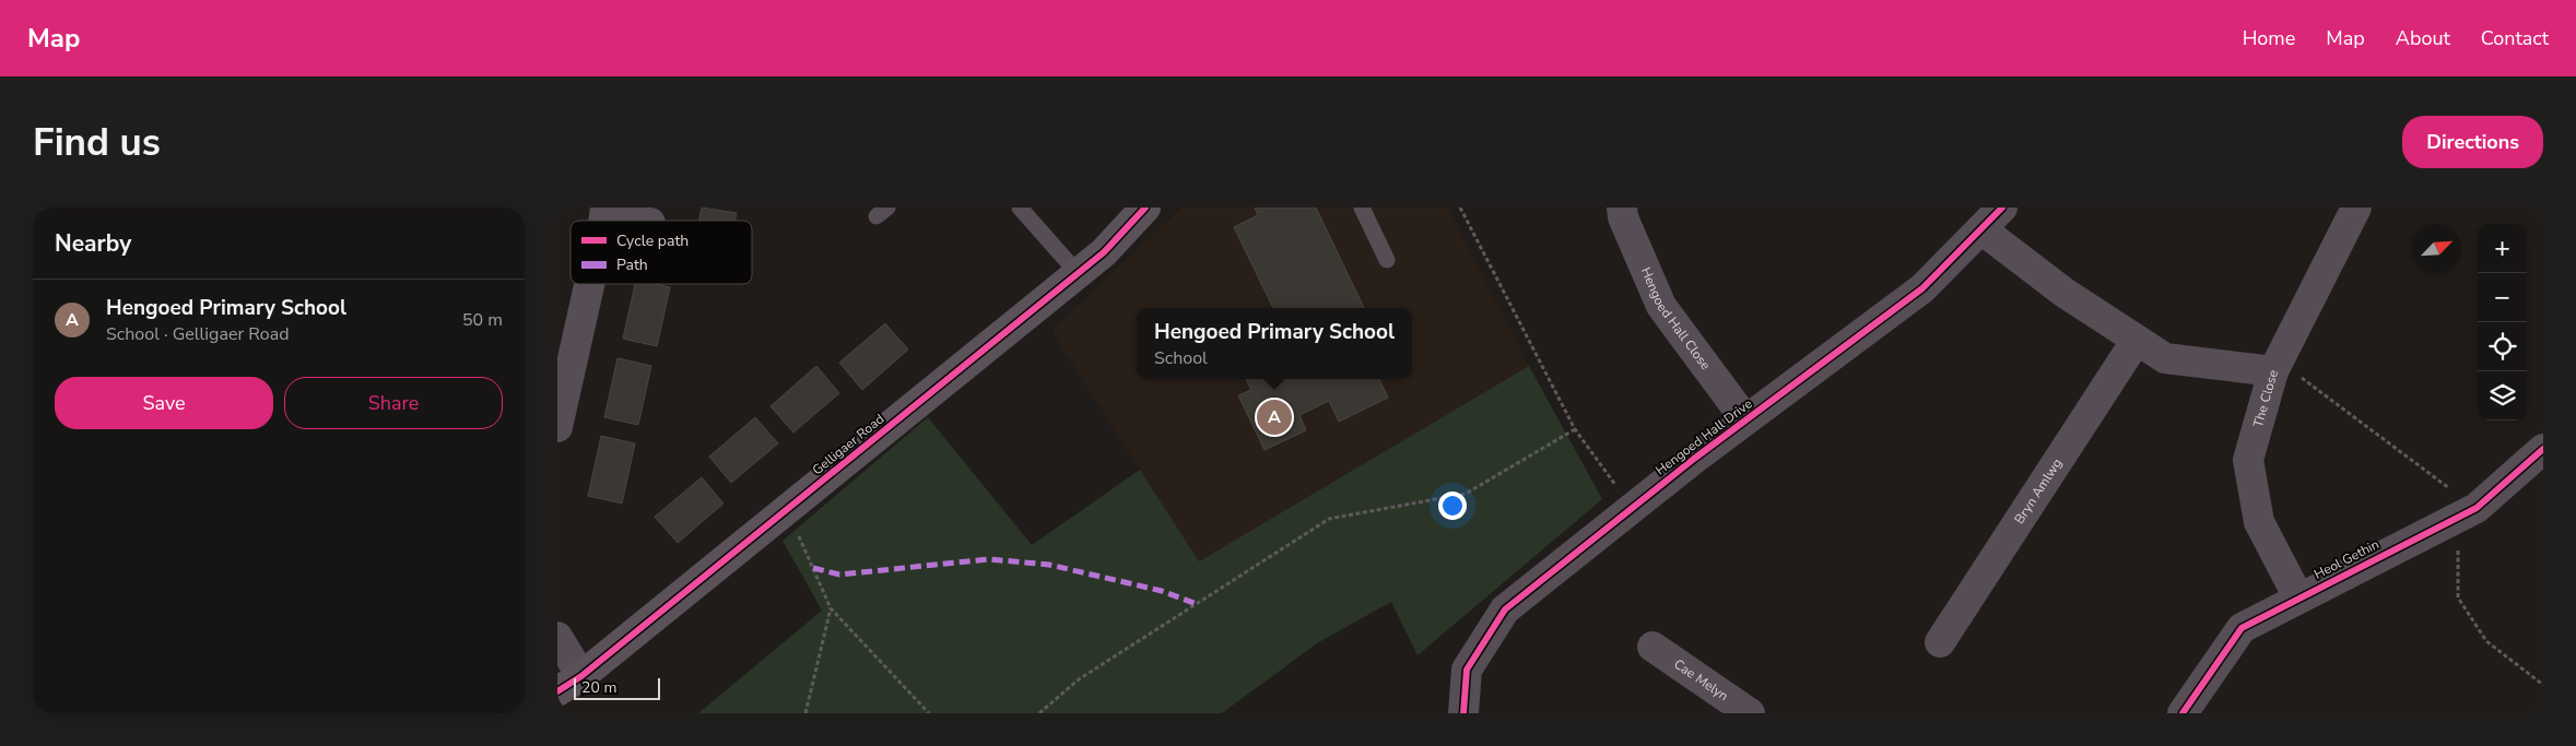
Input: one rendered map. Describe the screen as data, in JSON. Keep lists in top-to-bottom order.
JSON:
{
  "streets": {
    "street": [
      "Hengoed Hall Close",
      "The Close",
      "Hengoed Hall Drive",
      "Gelligaer Road",
      "Bryn Amlwg",
      "Heol Gethin",
      "Cae Melyn"
    ]
  },
  "crossings": [
    ["Hengoed Hall Close", "Hengoed Hall Drive"],
    ["The Close", "Heol Gethin"]
  ],
  "legend": ["Cycle path", "Path"],
  "scale_bar": "20 m",
  "north": "top right",
  "page": {
    "header": "Map",
    "nav": [
      "Home",
      "Map",
      "About",
      "Contact"
    ],
    "buttons": [
      "Directions",
      ["Save", "Share"]
    ],
    "title": "Find us",
    "heading": "Nearby",
    "map_buttons": ["+", "−"],
    "list": [
      {
        "mark": "A",
        "name": "Hengoed Primary School",
        "note": "School · Gelligaer Road",
        "value": "50 m"
      }
    ],
    "popup": ["Hengoed Primary School", "School"],
    "pins": "A",
    "scale": "20 m"
  }
}
